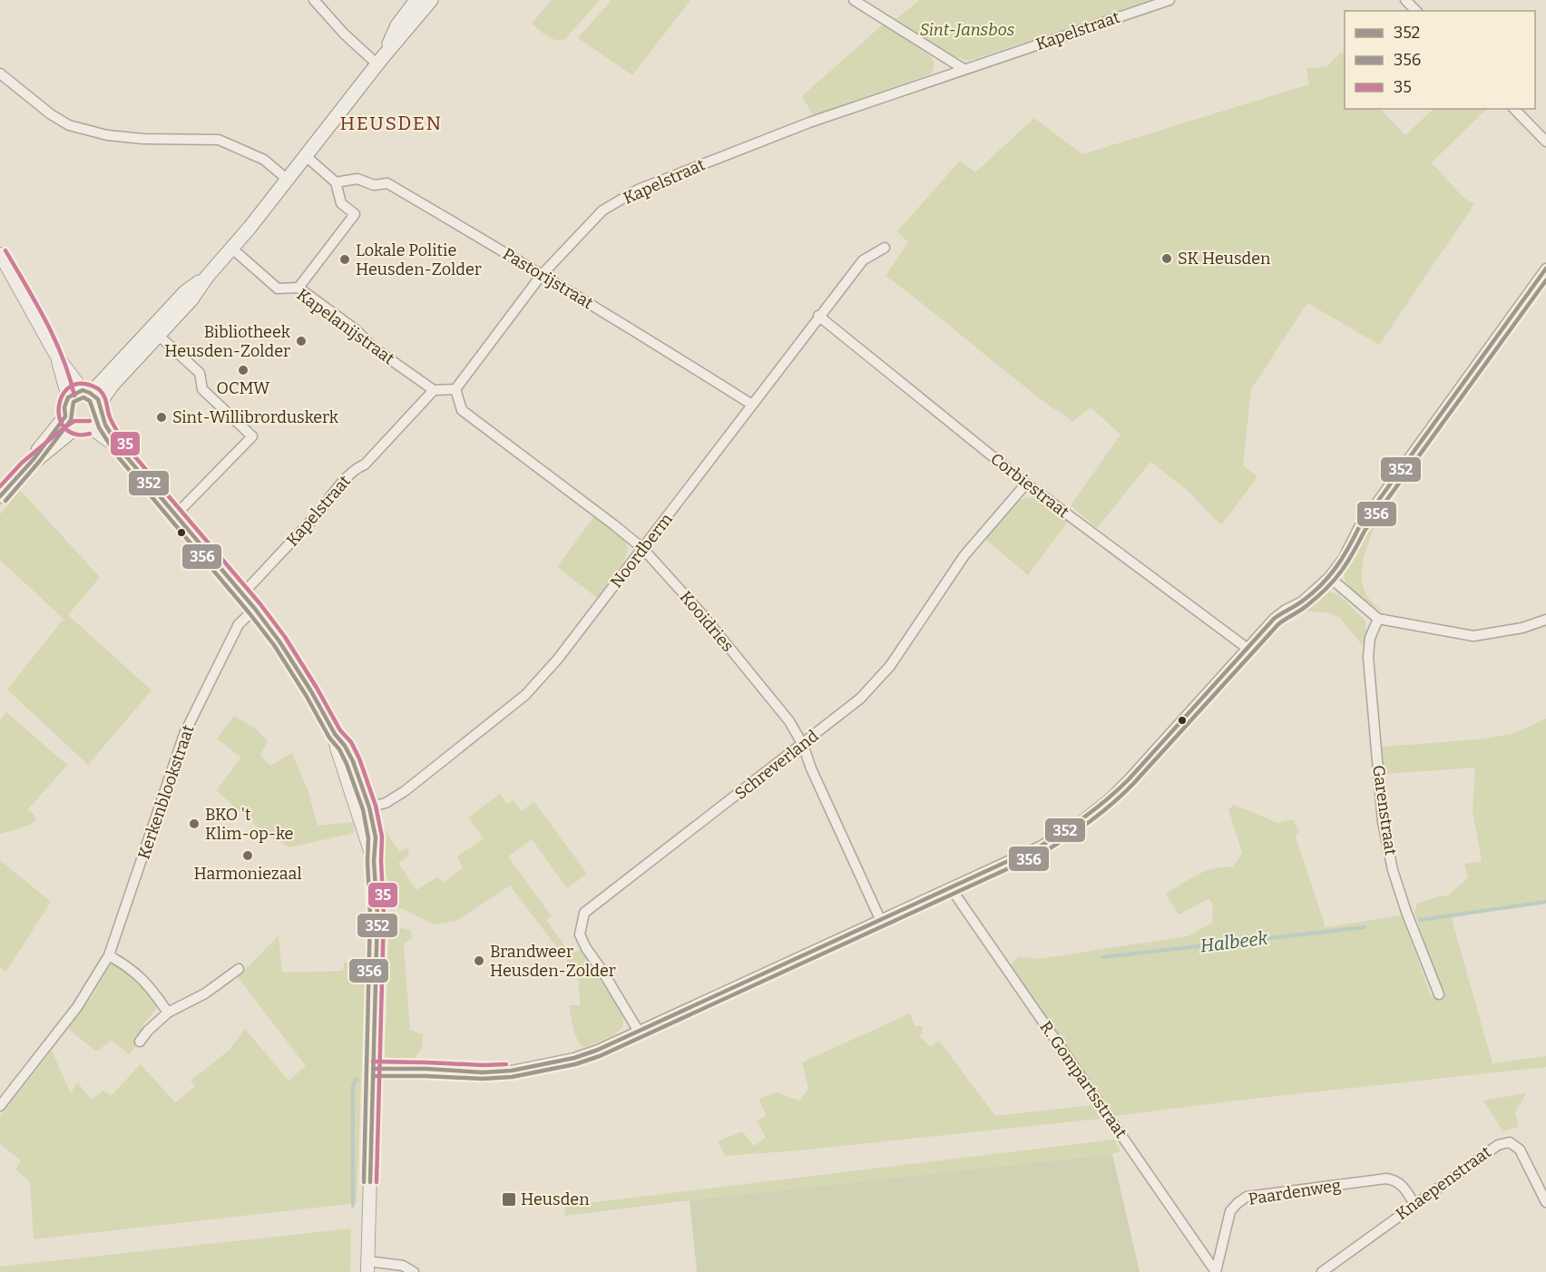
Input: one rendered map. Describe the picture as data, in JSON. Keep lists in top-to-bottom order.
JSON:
{
  "streets": {
    "street": [
      "Kapelstraat",
      "Pastorijstraat",
      "Kapelanijstraat",
      "Corbiestraat",
      "Noordberm",
      "Kooidries",
      "Schreverland",
      "Kerkenblookstraat",
      "Garenstraat",
      "R. Gompartsstraat",
      "Knaepenstraat",
      "Paardenweg"
    ]
  },
  "crossings": [
    ["Kapelstraat", "Pastorijstraat"],
    ["Kapelstraat", "Kapelanijstraat"],
    ["Kapelstraat", "Kooidries"],
    ["Pastorijstraat", "Noordberm"],
    ["Corbiestraat", "Noordberm"],
    ["Corbiestraat", "Schreverland"],
    ["Noordberm", "Kooidries"],
    ["Kooidries", "Schreverland"],
    ["R. Gompartsstraat", "Paardenweg"],
    ["Knaepenstraat", "Paardenweg"]
  ],
  "districts": ["HEUSDEN"],
  "water": ["Halbeek"],
  "parks": ["Sint-Jansbos"],
  "places": {
    "other": [
      "SK Heusden",
      "Lokale Politie Heusden-Zolder",
      "Bibliotheek Heusden-Zolder",
      "OCMW",
      "Sint-Willibrorduskerk",
      "BKO 't Klim-op-ke",
      "Harmoniezaal",
      "Brandweer Heusden-Zolder"
    ],
    "transit": ["Heusden"]
  },
  "lines": ["transit line 35", "transit line 352", "transit line 356"],
  "legend": ["352", "356", "35"]
}
